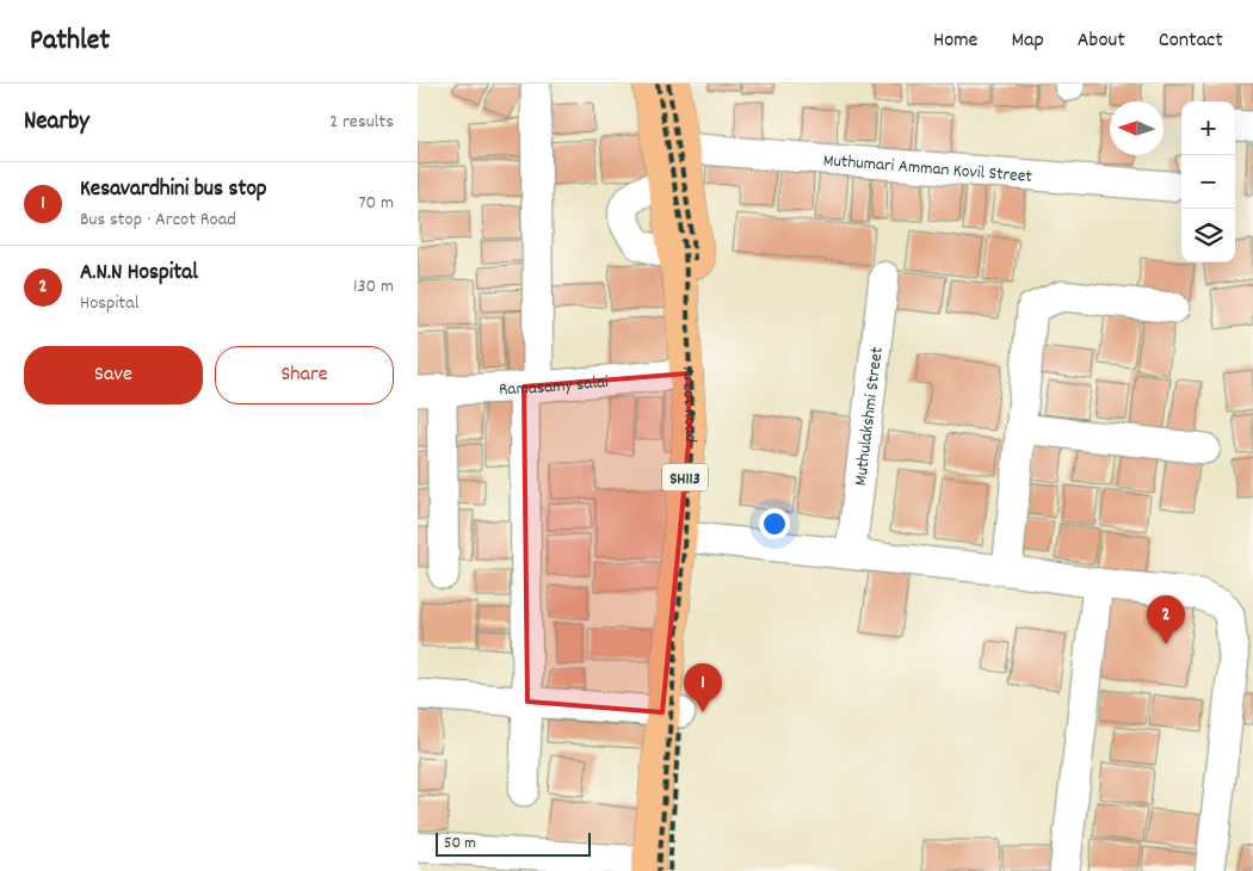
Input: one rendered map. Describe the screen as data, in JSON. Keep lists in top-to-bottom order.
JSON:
{
  "streets": {
    "main road": ["Arcot Road", "SH113"],
    "street": ["Muthumari Amman Kovil Street", "Ramasamy salai", "Muthulakshmi Street"]
  },
  "crossings": [
    ["Muthumari Amman Kovil Street", "Arcot Road"],
    ["Ramasamy salai", "Arcot Road"]
  ],
  "scale_bar": "50 m",
  "north": "left",
  "page": {
    "header": "Pathlet",
    "nav": [
      "Home",
      "Map",
      "About",
      "Contact"
    ],
    "heading": ["Nearby", "2 results"],
    "map_buttons": ["+", "−"],
    "list": [
      {
        "mark": "1",
        "name": "Kesavardhini bus stop",
        "note": "Bus stop · Arcot Road",
        "value": "70 m"
      },
      {
        "mark": "2",
        "name": "A.N.N Hospital",
        "note": "Hospital",
        "value": "130 m"
      }
    ],
    "buttons": ["Save", "Share"],
    "pins": ["2", "1"],
    "scale": "50 m"
  }
}
